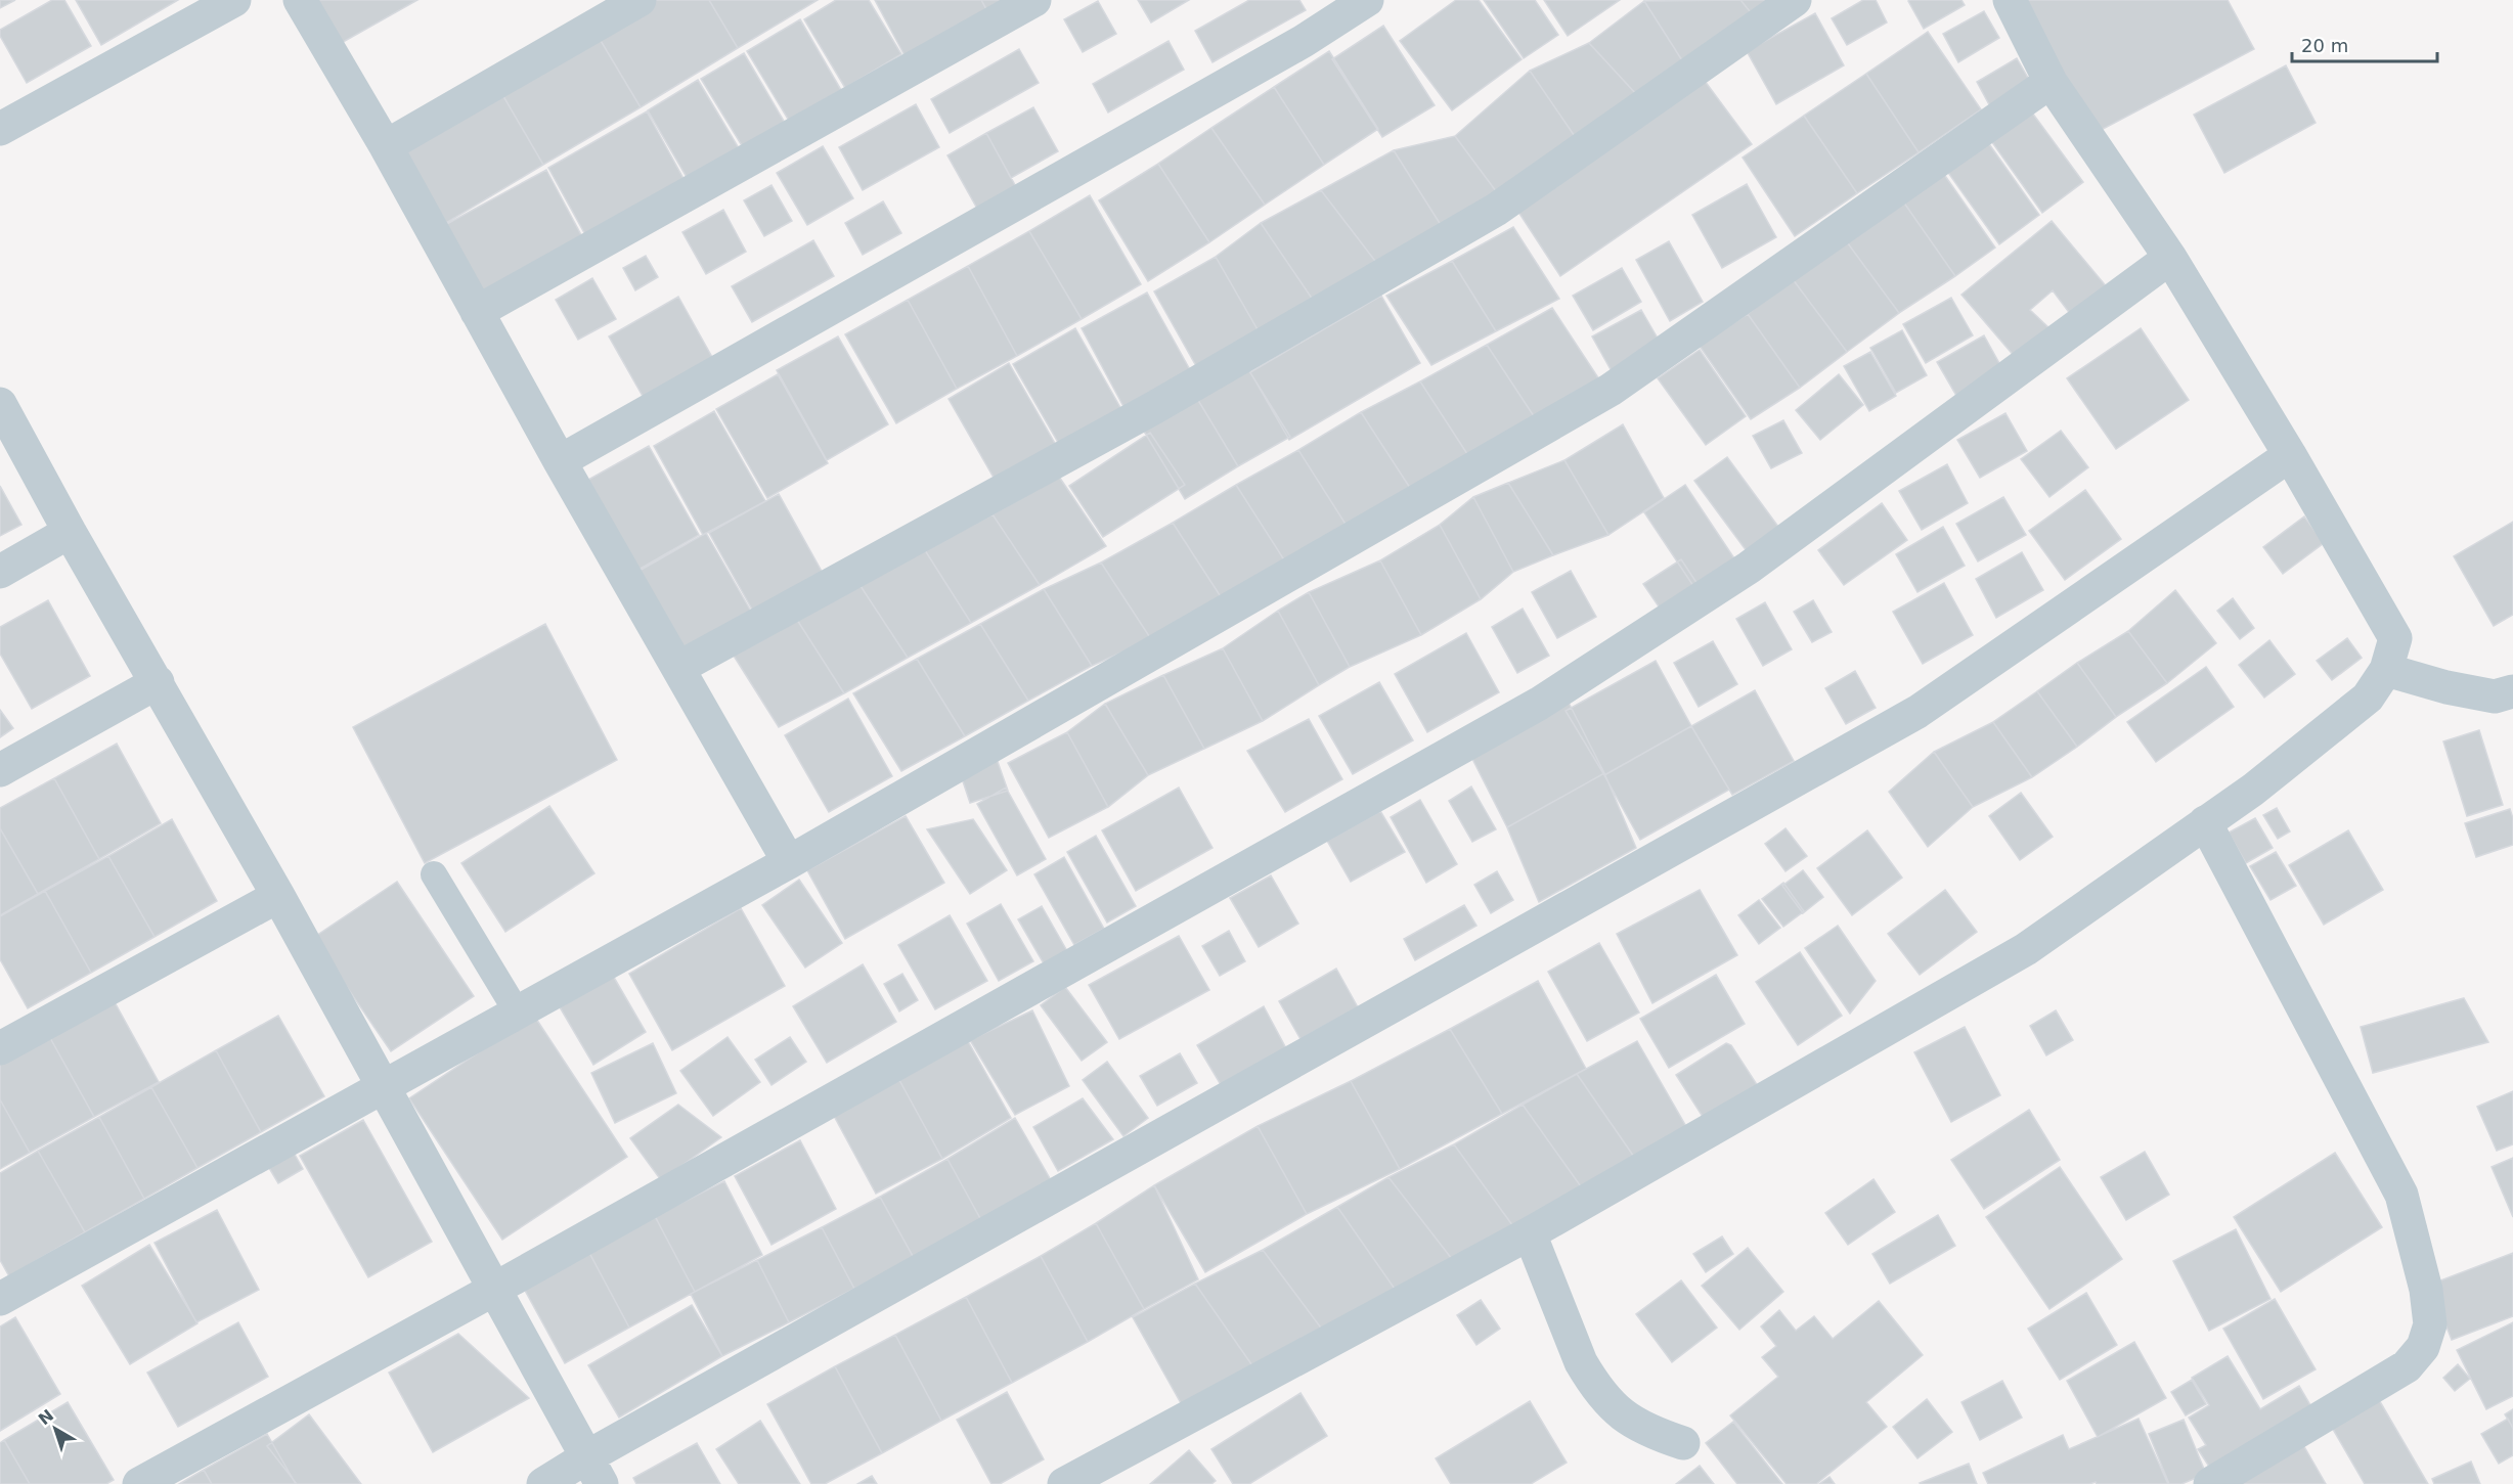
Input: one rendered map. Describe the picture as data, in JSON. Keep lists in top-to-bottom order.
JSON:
{
  "scale_bar": "20 m",
  "north": "top left"
}
